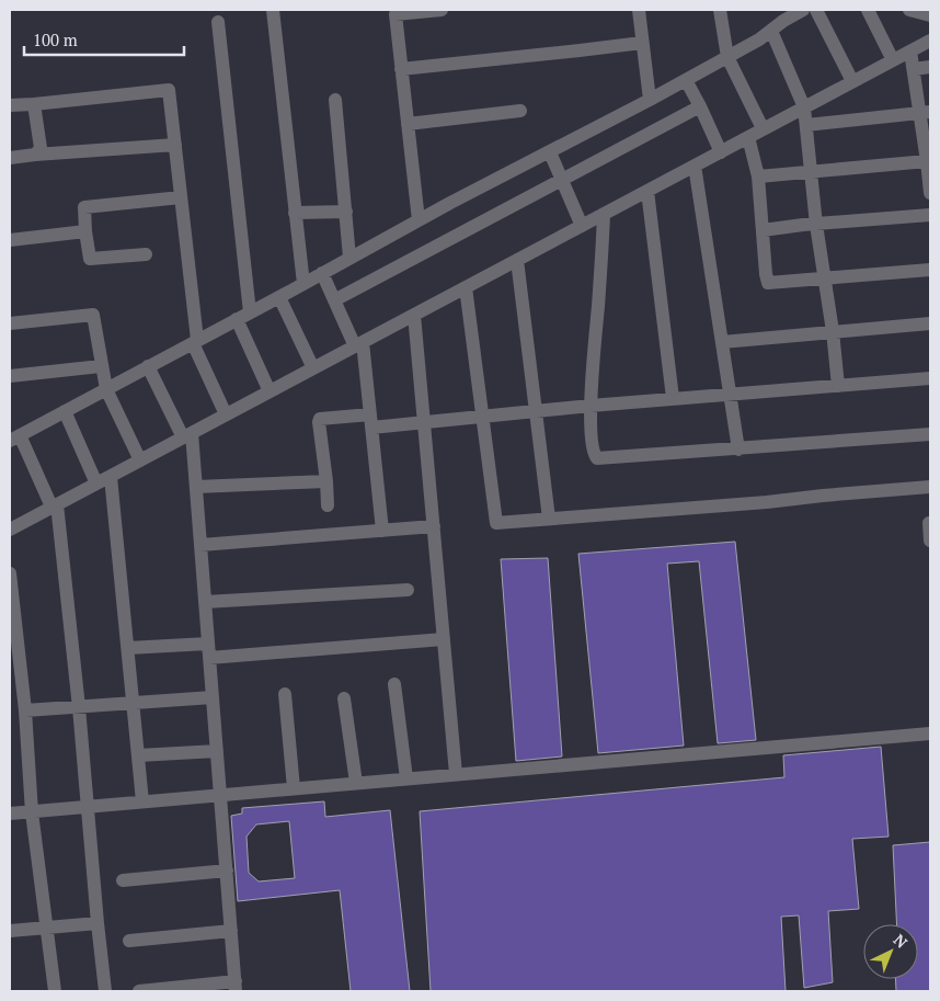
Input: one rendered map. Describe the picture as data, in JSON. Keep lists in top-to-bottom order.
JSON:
{
  "scale_bar": "100 m",
  "north": "top right"
}
